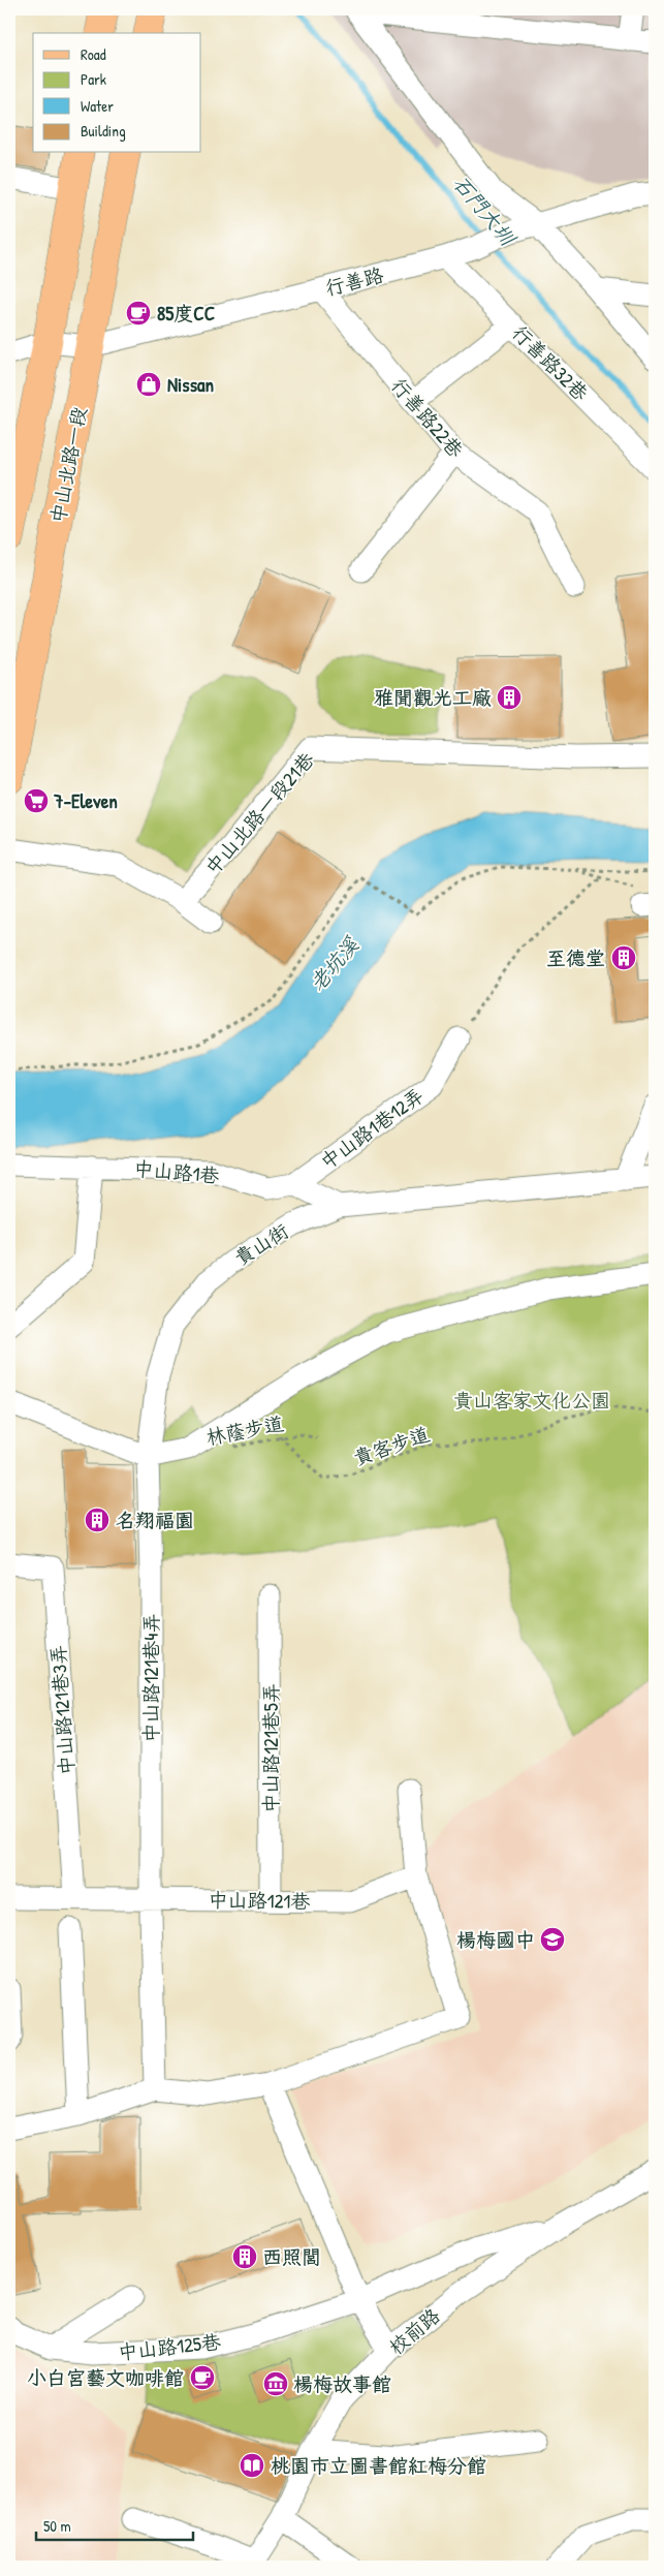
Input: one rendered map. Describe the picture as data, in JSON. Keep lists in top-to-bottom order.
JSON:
{
  "streets": {
    "main road": ["中山北路一段"],
    "street": [
      "行善路",
      "行善路32巷",
      "行善路22巷",
      "中山北路一段21巷",
      "中山路1巷12弄",
      "中山路1巷",
      "貴山街",
      "中山路121巷4弄",
      "中山路121巷3弄",
      "中山路121巷5弄",
      "中山路121巷",
      "校前路",
      "中山路125巷"
    ],
    "path": ["林蔭步道", "貴客步道"]
  },
  "crossings": [
    ["行善路", "行善路32巷"],
    ["行善路", "行善路22巷"],
    ["行善路", "中山北路一段"],
    ["中山路1巷12弄", "中山路1巷"],
    ["貴山街", "中山路121巷4弄"],
    ["林蔭步道", "貴客步道"],
    ["中山路121巷4弄", "中山路121巷"],
    ["中山路121巷3弄", "中山路121巷"],
    ["中山路121巷5弄", "中山路121巷"],
    ["校前路", "中山路125巷"]
  ],
  "water": ["石門大圳", "老坑溪"],
  "parks": ["貴山客家文化公園"],
  "places": {
    "cafe": ["85度CC", "小白宮藝文咖啡館"],
    "shop": ["Nissan"],
    "building": [
      "雅聞觀光工廠",
      "至德堂",
      "名翔福園",
      "西照閭"
    ],
    "supermarket": ["7-Eleven"],
    "school or university": ["楊梅國中"],
    "museum": ["楊梅故事館"],
    "library": ["桃園市立圖書館紅梅分館"]
  },
  "legend": [
    "Road",
    "Park",
    "Water",
    "Building"
  ],
  "scale_bar": "50 m"
}
